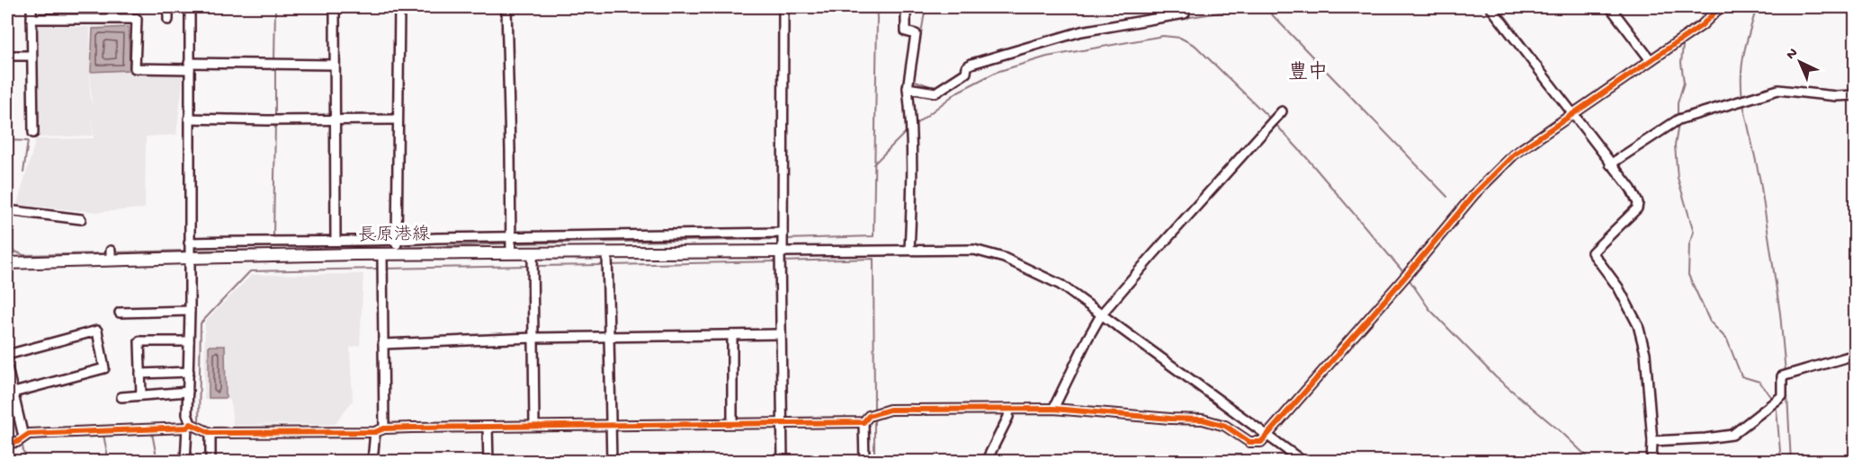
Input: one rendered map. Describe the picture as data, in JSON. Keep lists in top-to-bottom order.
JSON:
{
  "streets": {
    "main road": ["長原港線"]
  },
  "districts": ["豊中"],
  "north": "top left"
}
